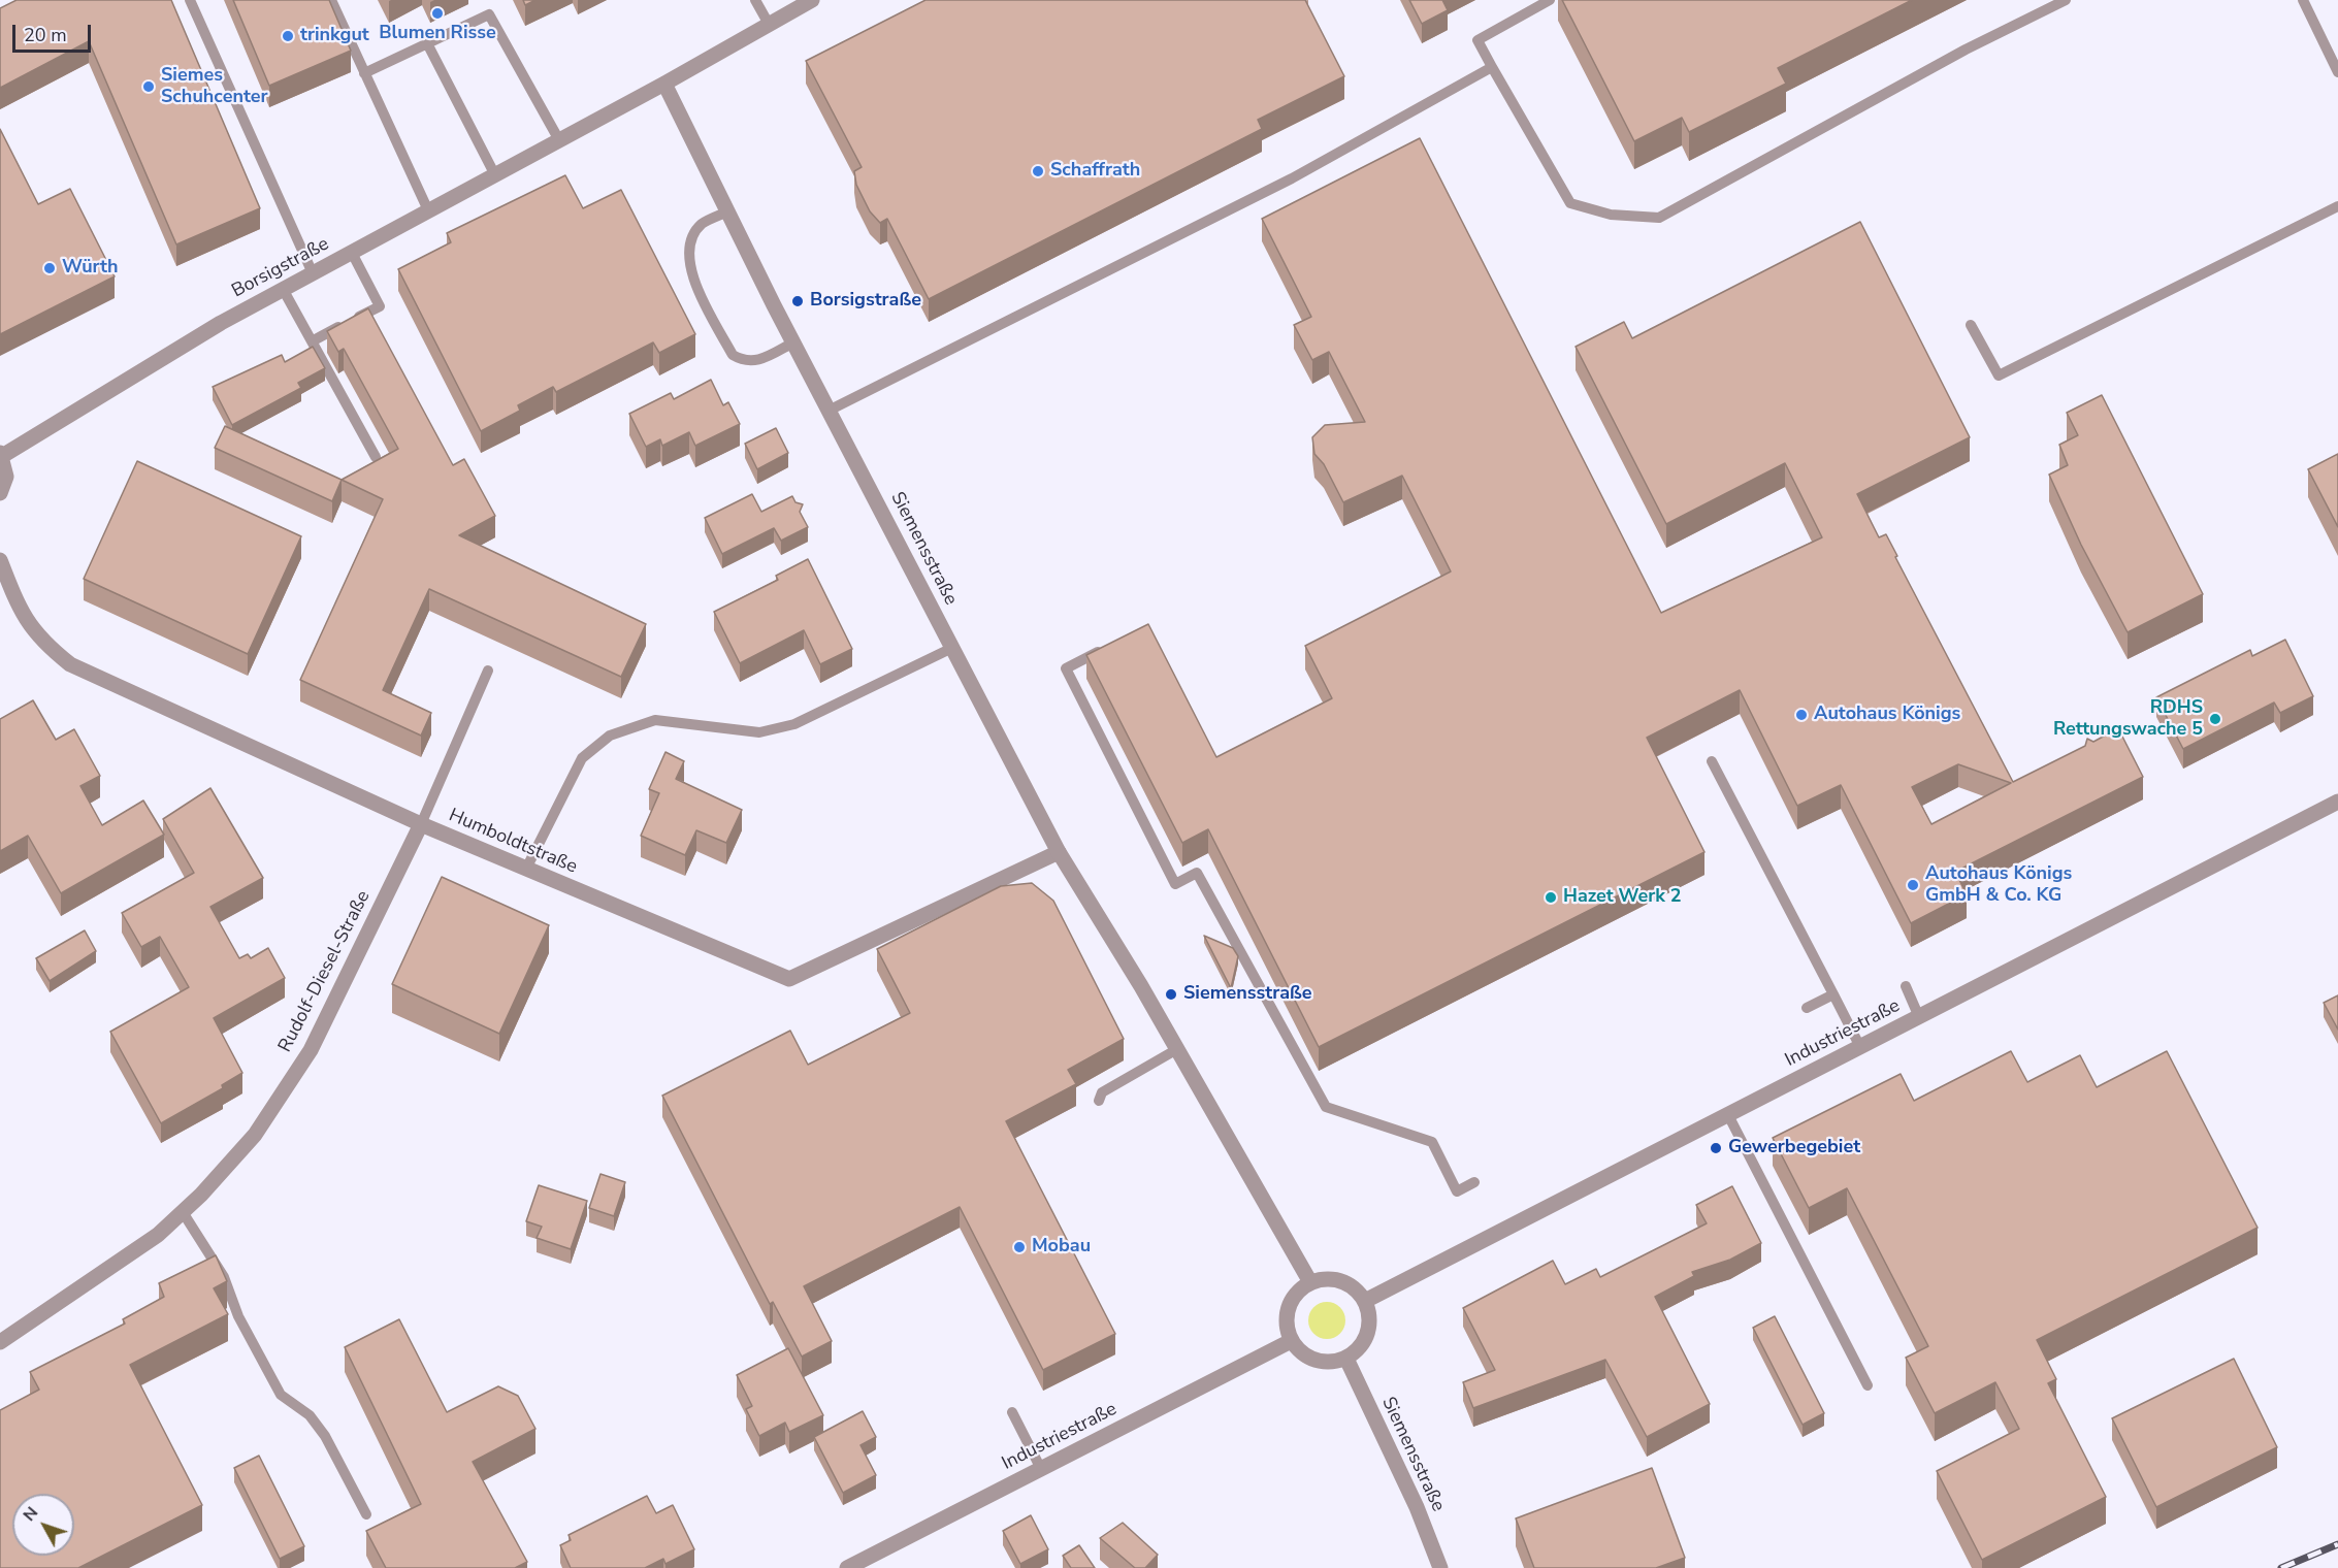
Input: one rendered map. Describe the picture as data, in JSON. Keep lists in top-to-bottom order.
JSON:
{
  "streets": {
    "street": [
      "Borsigstraße",
      "Siemensstraße",
      "Humboldtstraße",
      "Rudolf-Diesel-Straße",
      "Industriestraße"
    ]
  },
  "crossings": [
    ["Borsigstraße", "Siemensstraße"],
    ["Siemensstraße", "Humboldtstraße"],
    ["Siemensstraße", "Industriestraße"],
    ["Humboldtstraße", "Rudolf-Diesel-Straße"]
  ],
  "places": [
    "Blumen Risse",
    "trinkgut",
    "Siemes Schuhcenter",
    "Schaffrath",
    "Würth",
    "Borsigstraße",
    "Autohaus Königs",
    "RDHS Rettungswache 5",
    "Autohaus Königs GmbH & Co. KG",
    "Hazet Werk 2",
    "Siemensstraße",
    "Gewerbegebiet",
    "Mobau"
  ],
  "scale_bar": "20 m",
  "north": "top left"
}
